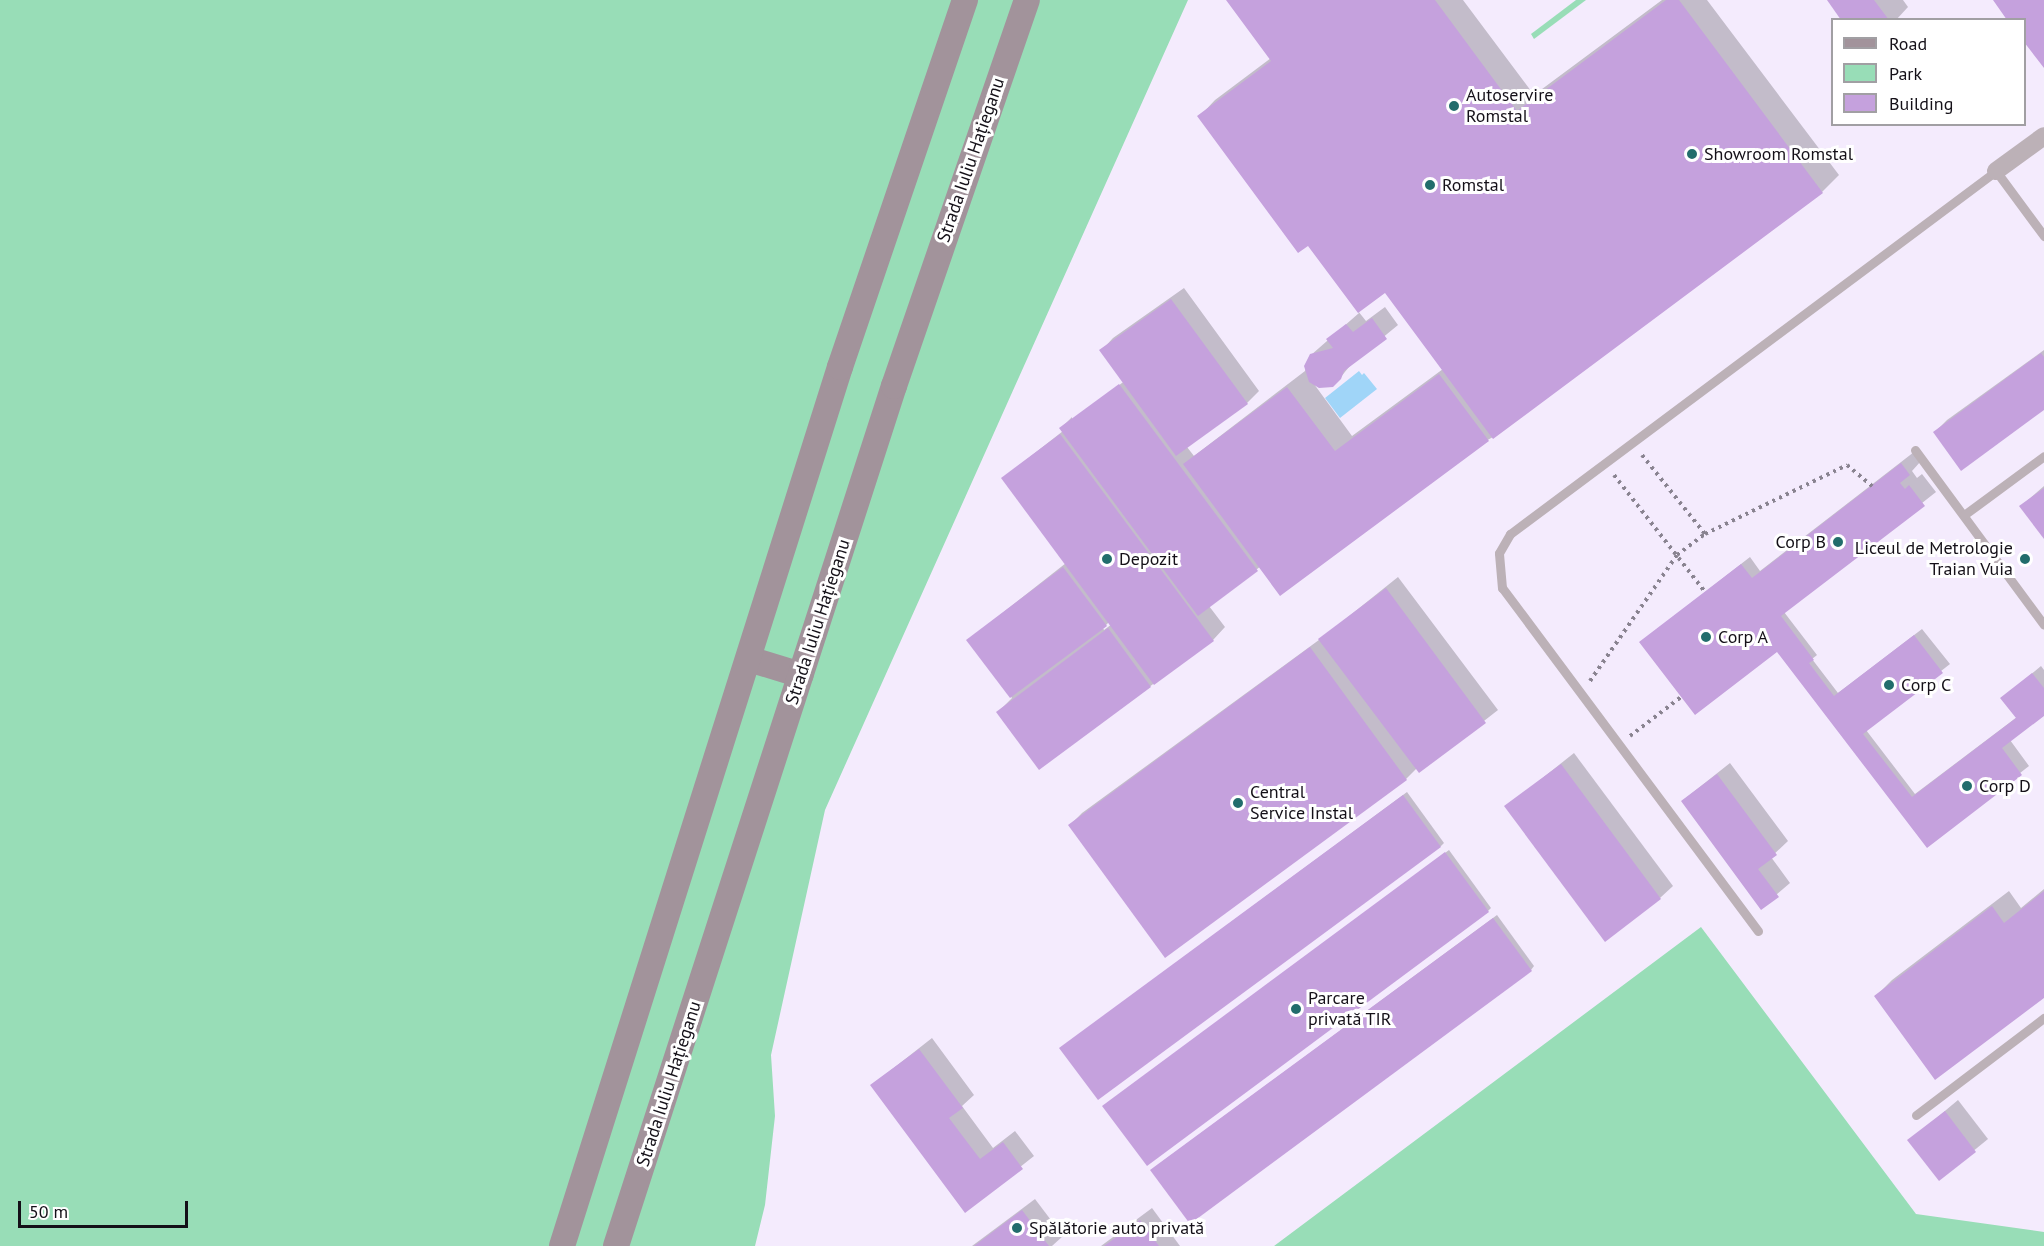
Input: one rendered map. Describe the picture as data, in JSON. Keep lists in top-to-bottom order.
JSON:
{
  "streets": {
    "main road": ["Strada Iuliu Hațieganu"]
  },
  "places": [
    "Autoservire Romstal",
    "Showroom Romstal",
    "Romstal",
    "Corp B",
    "Depozit",
    "Liceul de Metrologie Traian Vuia",
    "Corp A",
    "Corp C",
    "Corp D",
    "Central Service Instal",
    "Parcare privată TIR",
    "Spălătorie auto privată"
  ],
  "legend": ["Road", "Park", "Building"],
  "scale_bar": "50 m"
}
